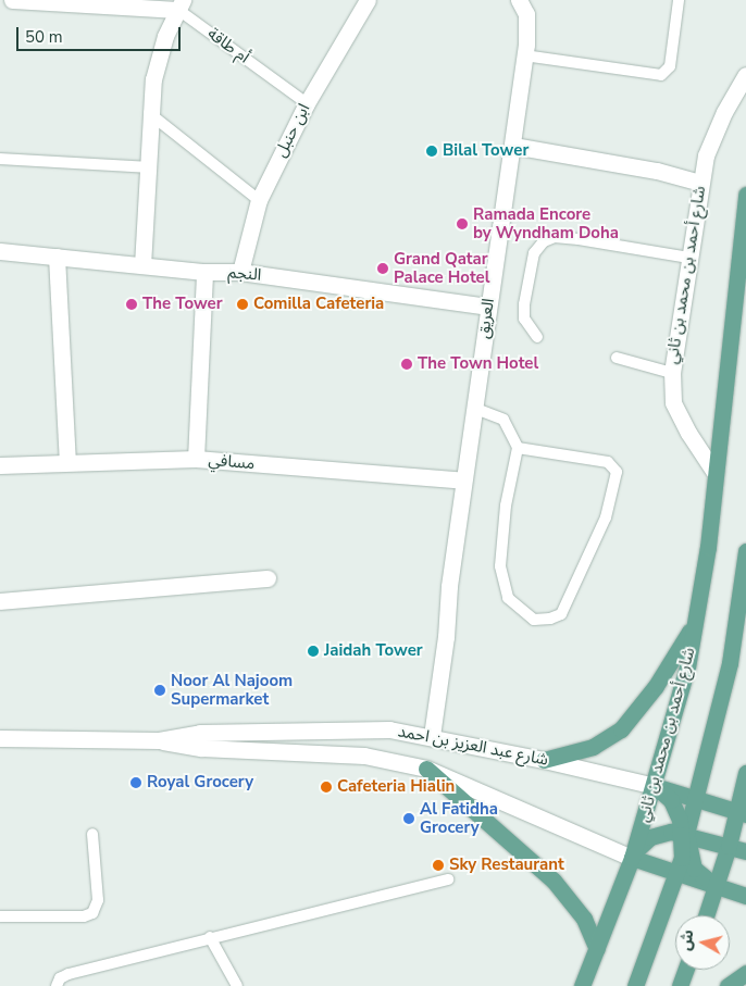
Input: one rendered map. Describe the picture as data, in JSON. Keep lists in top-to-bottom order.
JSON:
{
  "streets": {
    "main road": ["شارع أحمد بن محمد بن ثاني"],
    "street": [
      "ابن حنبل",
      "النجم",
      "العريق",
      "مسافي",
      "شارع عبد العزيز بن احمد"
    ],
    "lane": ["أم طاقة"]
  },
  "crossings": [
    ["أم طاقة", "ابن حنبل"],
    ["ابن حنبل", "النجم"],
    ["النجم", "العريق"],
    ["شارع أحمد بن محمد بن ثاني", "شارع عبد العزيز بن احمد"],
    ["العريق", "مسافي"],
    ["العريق", "شارع عبد العزيز بن احمد"]
  ],
  "places": [
    "Bilal Tower",
    "Ramada Encore by Wyndham Doha",
    "Grand Qatar Palace Hotel",
    "The Tower",
    "Comilla Cafeteria",
    "The Town Hotel",
    "Jaidah Tower",
    "Noor Al Najoom Supermarket",
    "Royal Grocery",
    "Cafeteria Hialin",
    "Al Fatidha Grocery",
    "Sky Restaurant"
  ],
  "scale_bar": "50 m",
  "north": "left"
}
